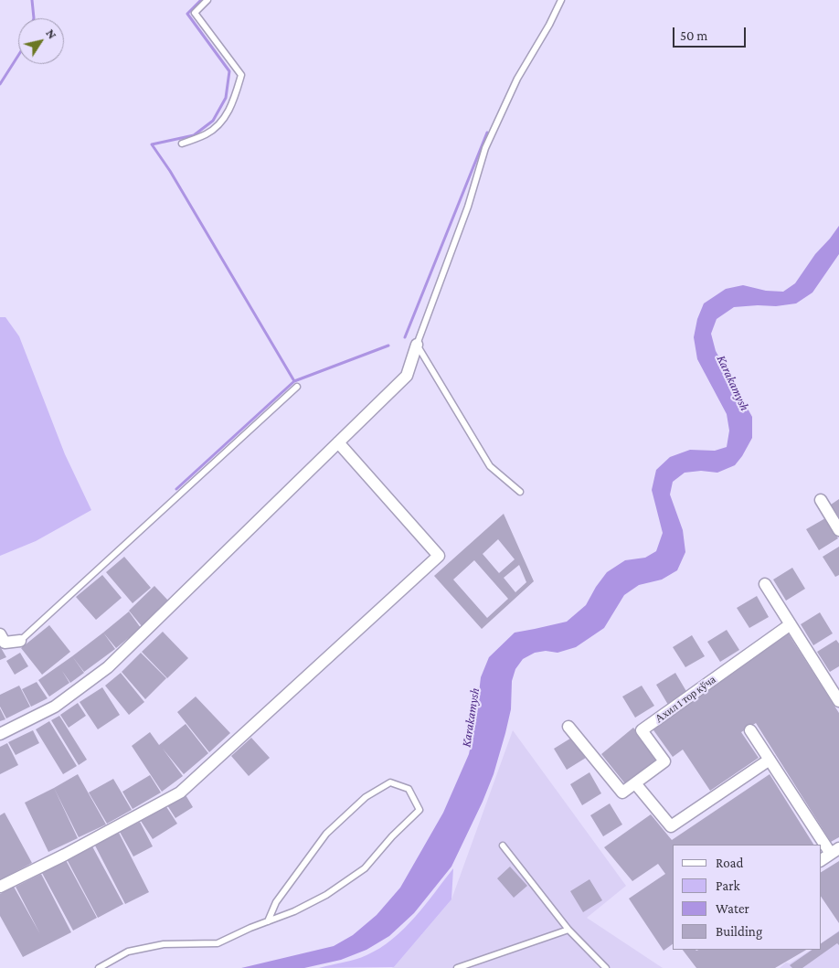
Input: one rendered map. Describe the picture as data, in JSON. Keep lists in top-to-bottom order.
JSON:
{
  "streets": {
    "street": ["Ахил 1 тор кўча"]
  },
  "water": ["Karakamysh"],
  "legend": [
    "Road",
    "Park",
    "Water",
    "Building"
  ],
  "scale_bar": "50 m",
  "north": "top right"
}
